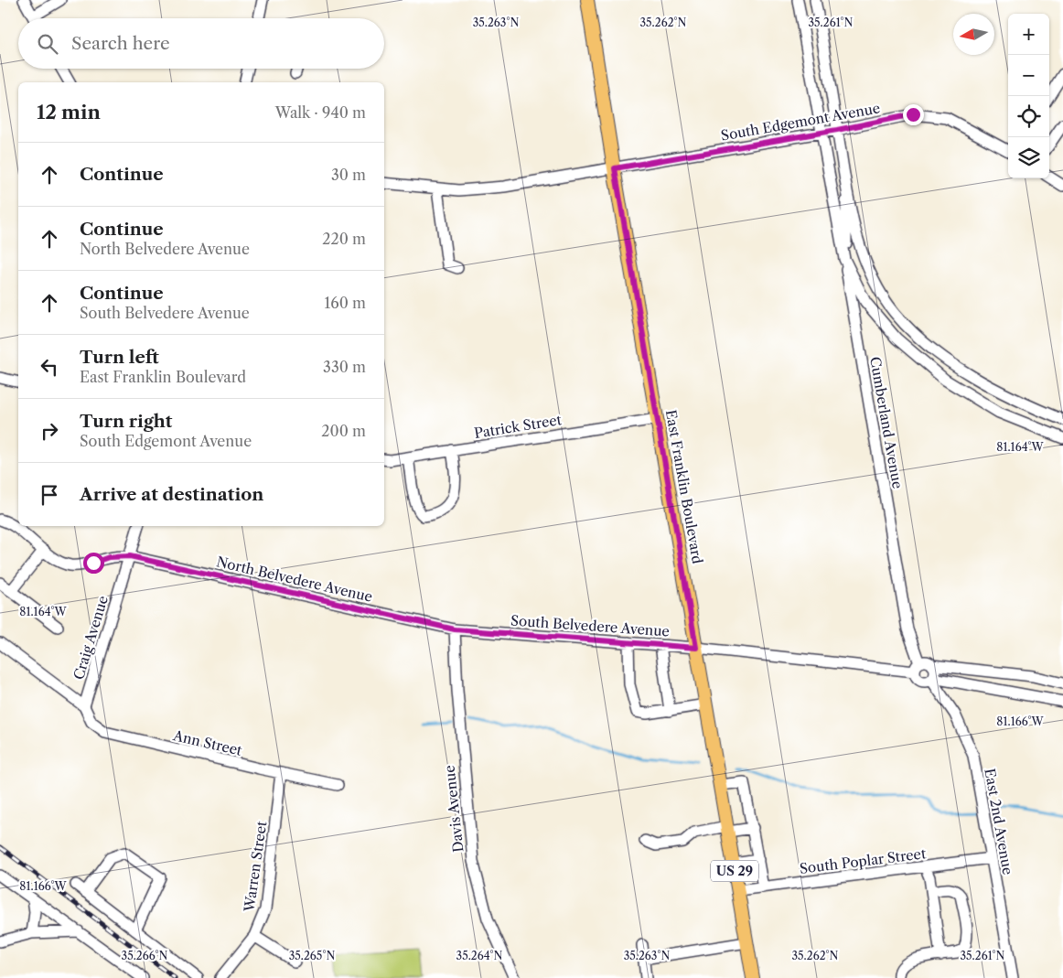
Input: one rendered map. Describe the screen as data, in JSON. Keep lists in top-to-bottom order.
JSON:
{
  "streets": {
    "main road": ["East Franklin Boulevard", "US 29"],
    "street": [
      "South Edgemont Avenue",
      "Cumberland Avenue",
      "Patrick Street",
      "North Belvedere Avenue",
      "South Belvedere Avenue",
      "Craig Avenue",
      "Ann Street",
      "Davis Avenue",
      "East 2nd Avenue",
      "South Poplar Street",
      "Warren Street"
    ]
  },
  "crossings": [
    ["South Edgemont Avenue", "East Franklin Boulevard"],
    ["Cumberland Avenue", "South Belvedere Avenue"],
    ["Cumberland Avenue", "East 2nd Avenue"],
    ["Patrick Street", "East Franklin Boulevard"],
    ["East Franklin Boulevard", "South Belvedere Avenue"],
    ["East Franklin Boulevard", "South Poplar Street"],
    ["North Belvedere Avenue", "South Belvedere Avenue"],
    ["North Belvedere Avenue", "Craig Avenue"],
    ["North Belvedere Avenue", "Davis Avenue"],
    ["South Belvedere Avenue", "Davis Avenue"],
    ["South Belvedere Avenue", "East 2nd Avenue"],
    ["Craig Avenue", "Ann Street"],
    ["Ann Street", "Warren Street"],
    ["East 2nd Avenue", "South Poplar Street"]
  ],
  "north": "left",
  "page": {
    "map_buttons": ["+", "−"],
    "search": "Search here",
    "heading": ["12 min", "Walk · 940 m"],
    "list": [
      ["Continue", "30 m"],
      ["Continue", "North Belvedere Avenue", "220 m"],
      ["Continue", "South Belvedere Avenue", "160 m"],
      ["Turn left", "East Franklin Boulevard", "330 m"],
      ["Turn right", "South Edgemont Avenue", "200 m"],
      "Arrive at destination"
    ]
  },
  "coordinates": [
    "35.263°N",
    "35.262°N",
    "35.261°N",
    "81.164°W",
    "81.166°W",
    "35.266°N",
    "35.265°N",
    "35.264°N"
  ]
}
